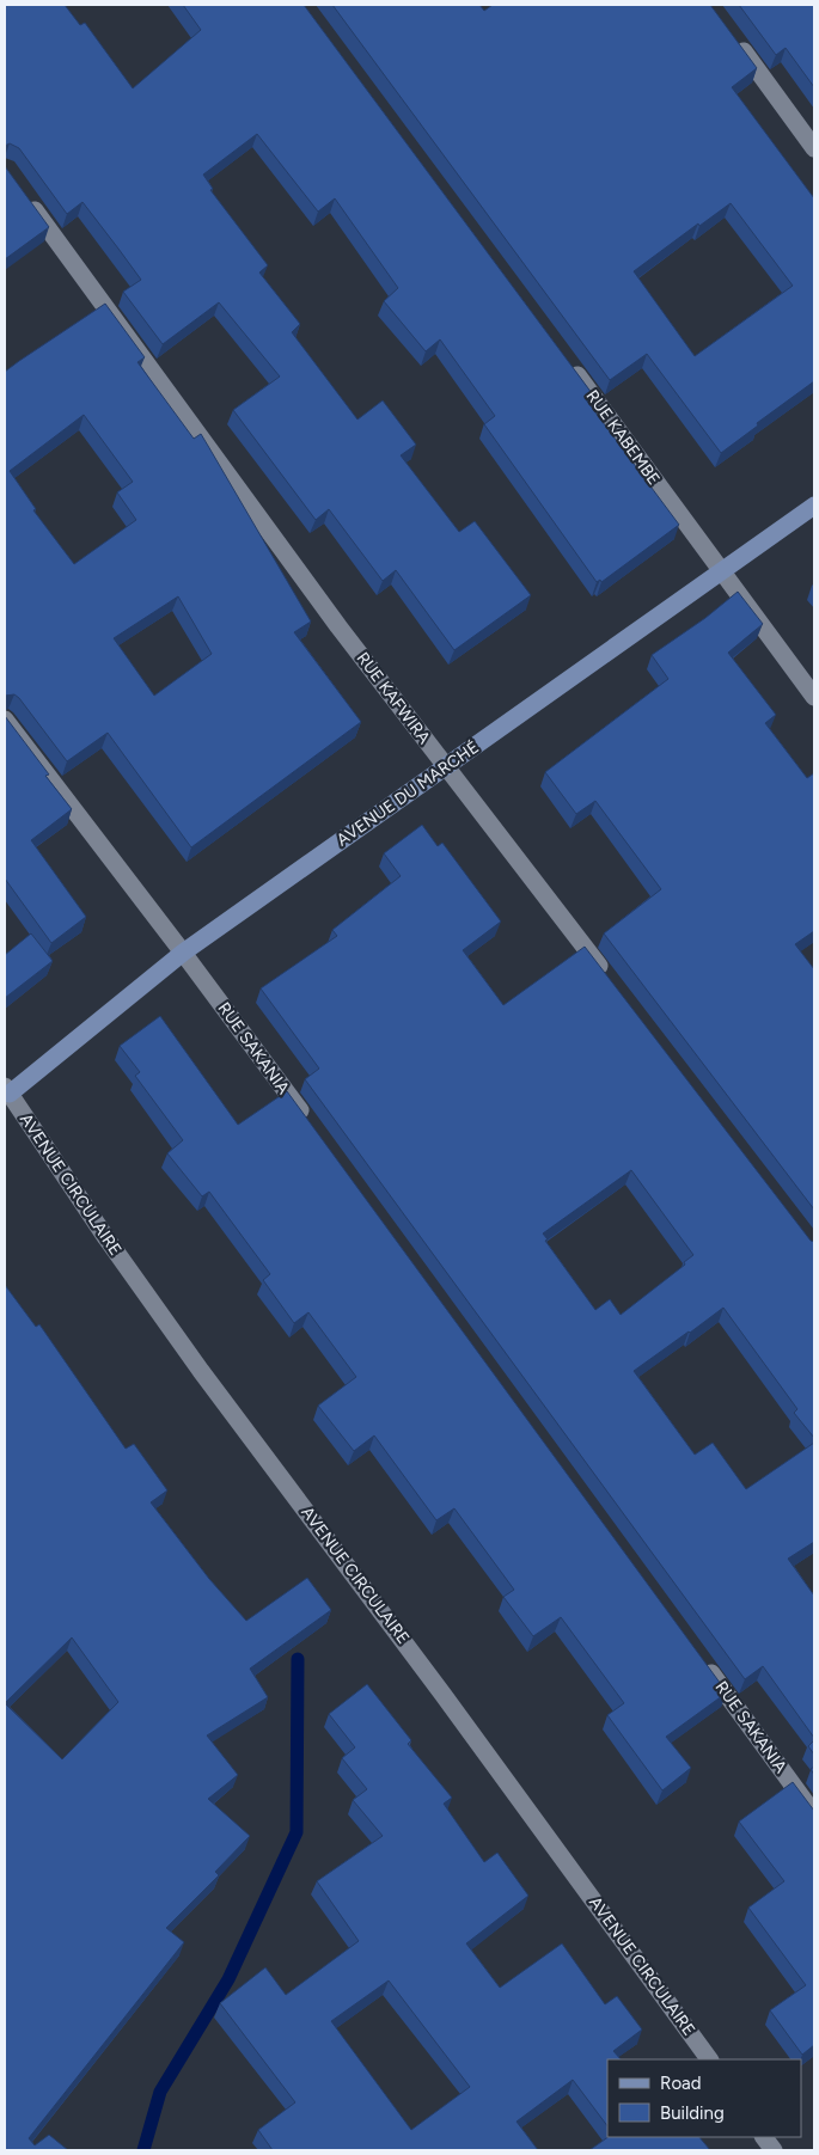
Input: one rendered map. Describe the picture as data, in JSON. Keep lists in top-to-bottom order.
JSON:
{
  "streets": {
    "street": [
      "RUE KABEMBE",
      "RUE KAFWIRA",
      "AVENUE DU MARCHÉ",
      "RUE SAKANIA",
      "AVENUE CIRCULAIRE"
    ]
  },
  "crossings": [
    ["RUE KABEMBE", "AVENUE DU MARCHÉ"],
    ["RUE KAFWIRA", "AVENUE DU MARCHÉ"],
    ["AVENUE DU MARCHÉ", "RUE SAKANIA"],
    ["AVENUE DU MARCHÉ", "AVENUE CIRCULAIRE"]
  ],
  "legend": ["Road", "Building"]
}
